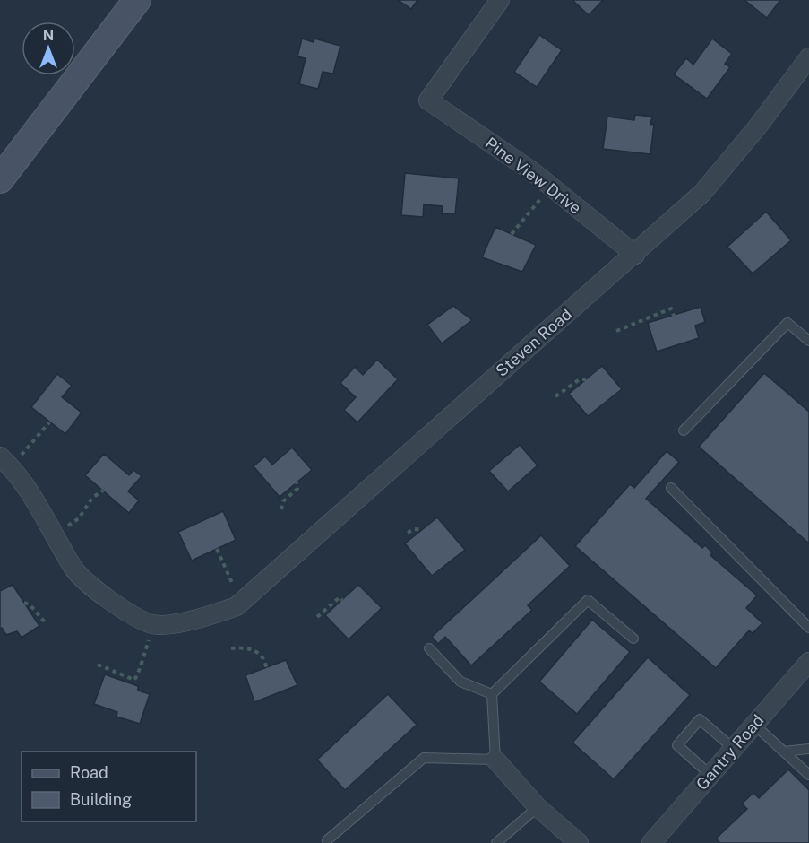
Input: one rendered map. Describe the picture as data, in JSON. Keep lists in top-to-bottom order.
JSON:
{
  "streets": {
    "street": ["Pine View Drive", "Steven Road", "Gantry Road"]
  },
  "crossings": [
    ["Pine View Drive", "Steven Road"]
  ],
  "legend": ["Road", "Building"],
  "north": "top"
}
